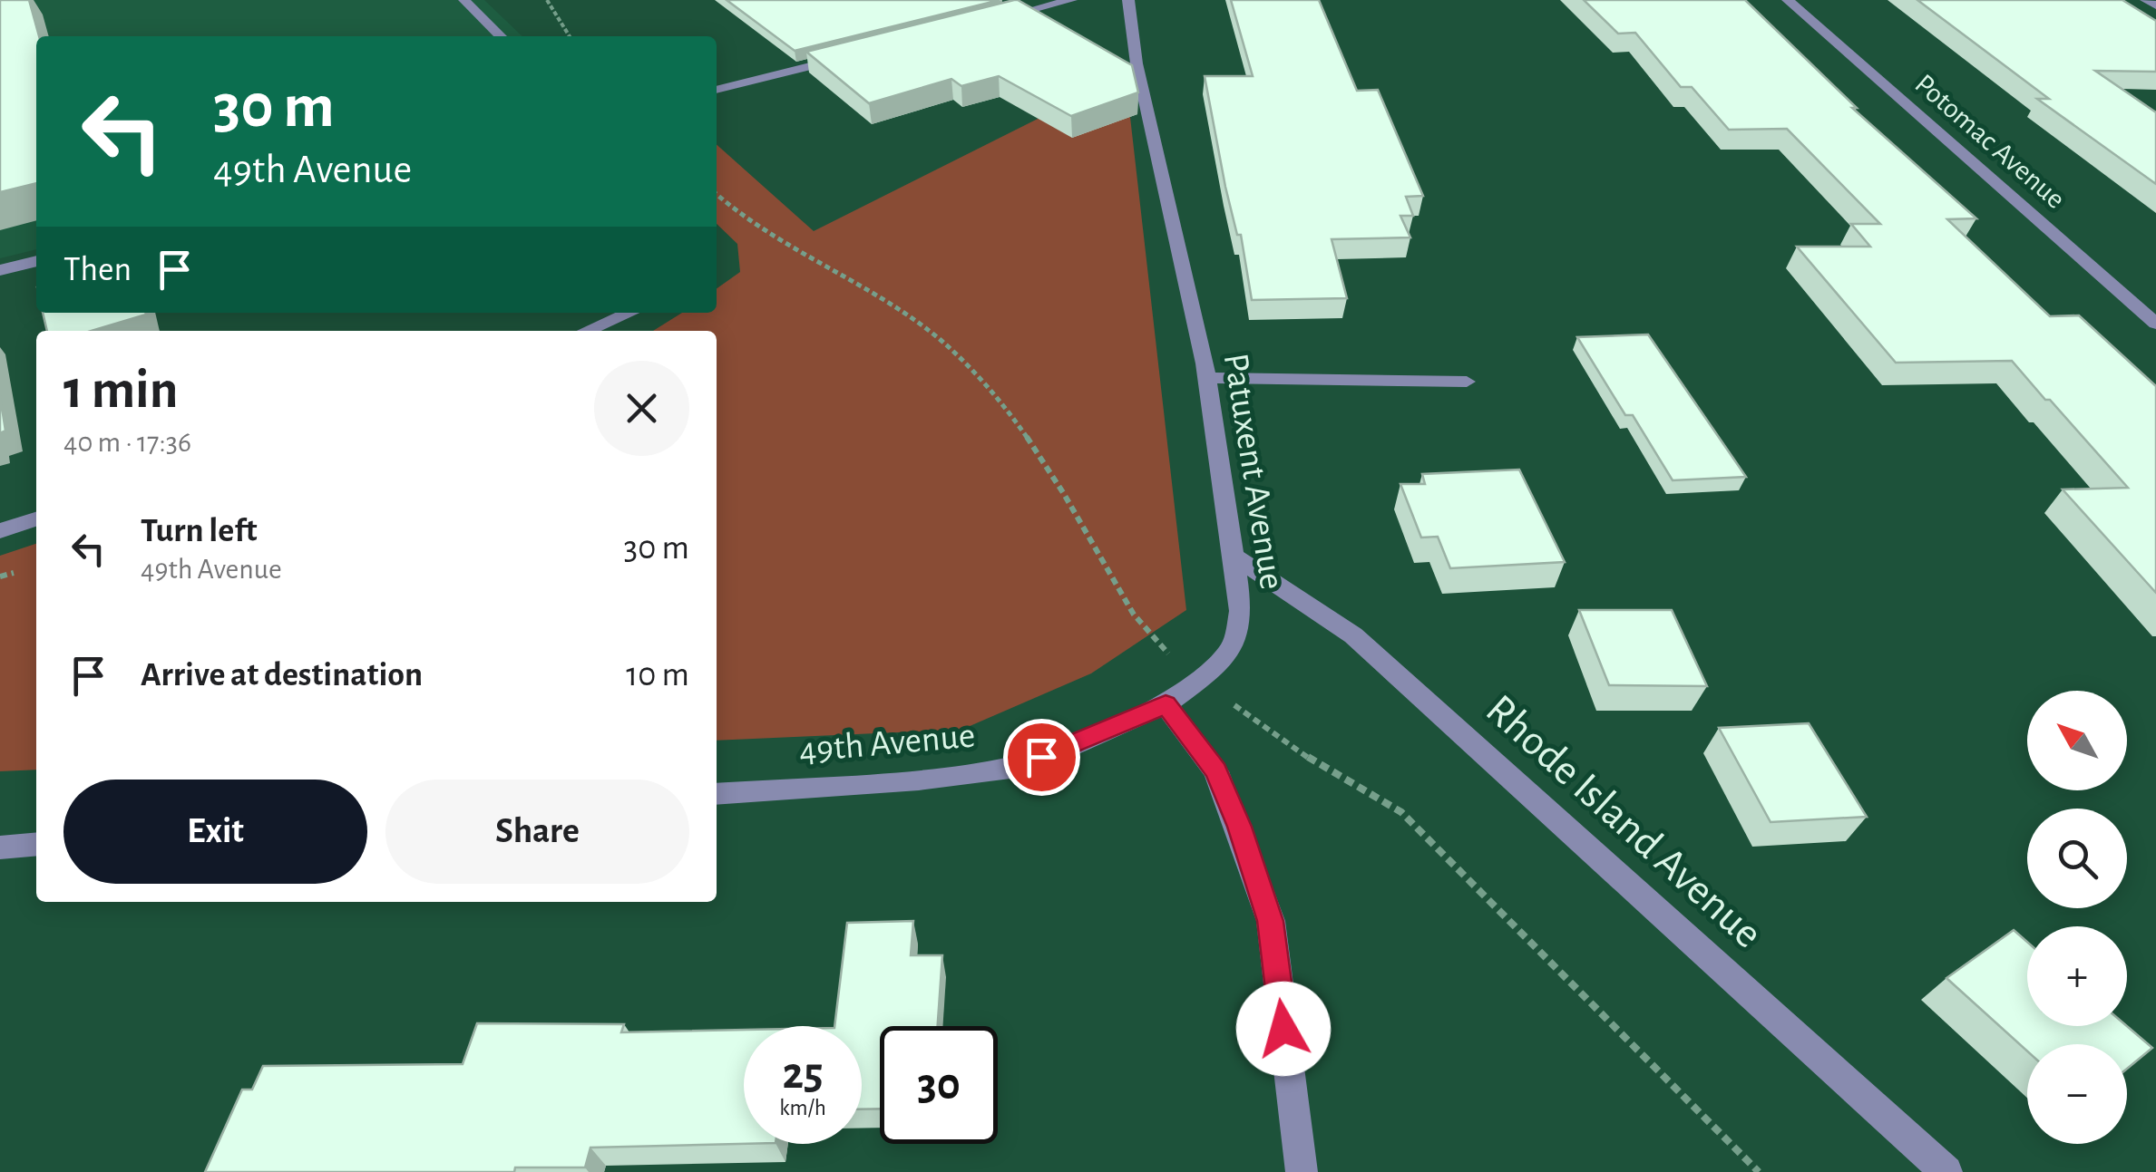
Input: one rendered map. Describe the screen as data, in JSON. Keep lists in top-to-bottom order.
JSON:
{
  "streets": {
    "street": [
      "Potomac Avenue",
      "Patuxent Avenue",
      "49th Avenue",
      "Rhode Island Avenue"
    ]
  },
  "crossings": [
    ["Patuxent Avenue", "49th Avenue"],
    ["Patuxent Avenue", "Rhode Island Avenue"]
  ],
  "north": "top left",
  "page": {
    "turn": ["30 m", "49th Avenue"],
    "then": "Then",
    "heading": ["1 min", "40 m · 17:36"],
    "list": [
      {
        "name": "Turn left",
        "note": "49th Avenue",
        "value": "30 m"
      },
      {
        "name": "Arrive at destination",
        "value": "10 m"
      }
    ],
    "map_buttons": ["+", "−"],
    "buttons": ["Exit", "Share"],
    "speed": "25 km/h",
    "limit": "30"
  }
}
